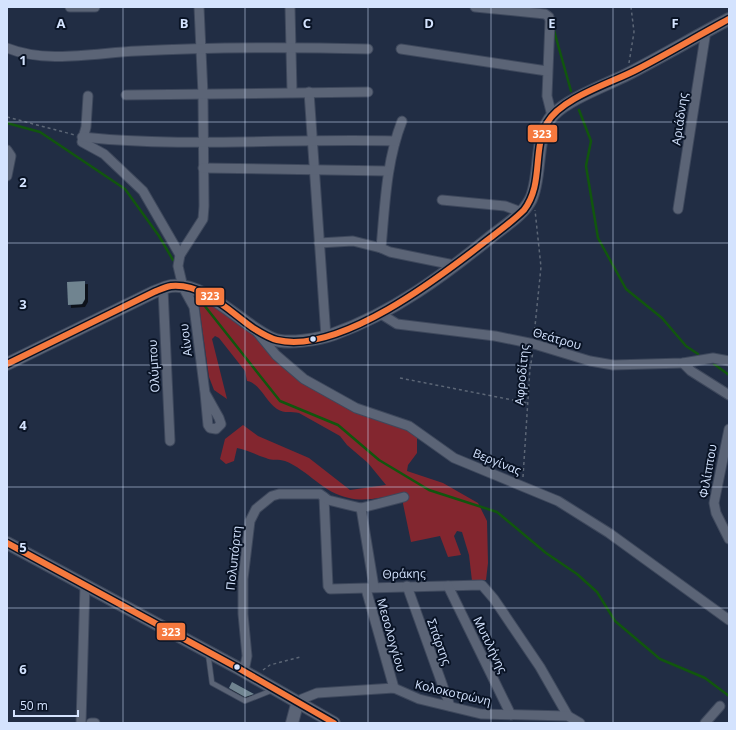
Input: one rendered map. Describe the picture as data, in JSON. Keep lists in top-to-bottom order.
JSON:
{
  "streets": {
    "street": [
      "Αριάδνης",
      "Θεάτρου",
      "Αίνου",
      "Ολύμπου",
      "Βεργίνας",
      "Φιλίππου",
      "Πολυπόρτη",
      "Θράκης",
      "Μεσολογγίου",
      "Σπάρτης",
      "Μυτιλήνης",
      "Κολοκοτρώνη"
    ],
    "path": ["Αφροδίτης"]
  },
  "crossings": [
    ["Θεάτρου", "Αφροδίτης"],
    ["Αφροδίτης", "Βεργίνας"],
    ["Πολυπόρτη", "Θράκης"],
    ["Πολυπόρτη", "Μεσολογγίου"],
    ["Θράκης", "Μεσολογγίου"],
    ["Θράκης", "Σπάρτης"],
    ["Θράκης", "Μυτιλήνης"],
    ["Θράκης", "Κολοκοτρώνη"],
    ["Μεσολογγίου", "Κολοκοτρώνη"],
    ["Σπάρτης", "Κολοκοτρώνη"],
    ["Μυτιλήνης", "Κολοκοτρώνη"]
  ],
  "lines": ["transit line 323"],
  "scale_bar": "50 m",
  "grid": {
    "columns": [
      "A",
      "B",
      "C",
      "D",
      "E",
      "F"
    ],
    "rows": [
      "1",
      "2",
      "3",
      "4",
      "5",
      "6"
    ]
  }
}
